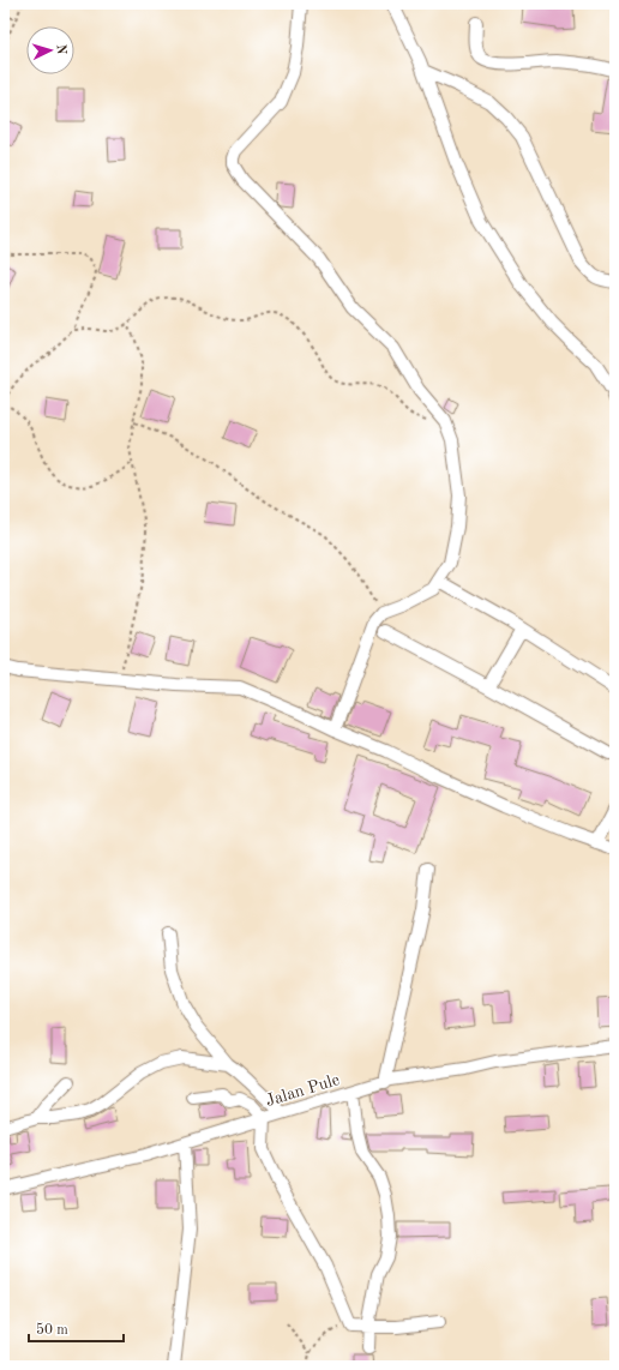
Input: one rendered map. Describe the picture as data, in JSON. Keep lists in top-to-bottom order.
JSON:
{
  "streets": {
    "street": ["Jalan Pule"]
  },
  "scale_bar": "50 m",
  "north": "right"
}
